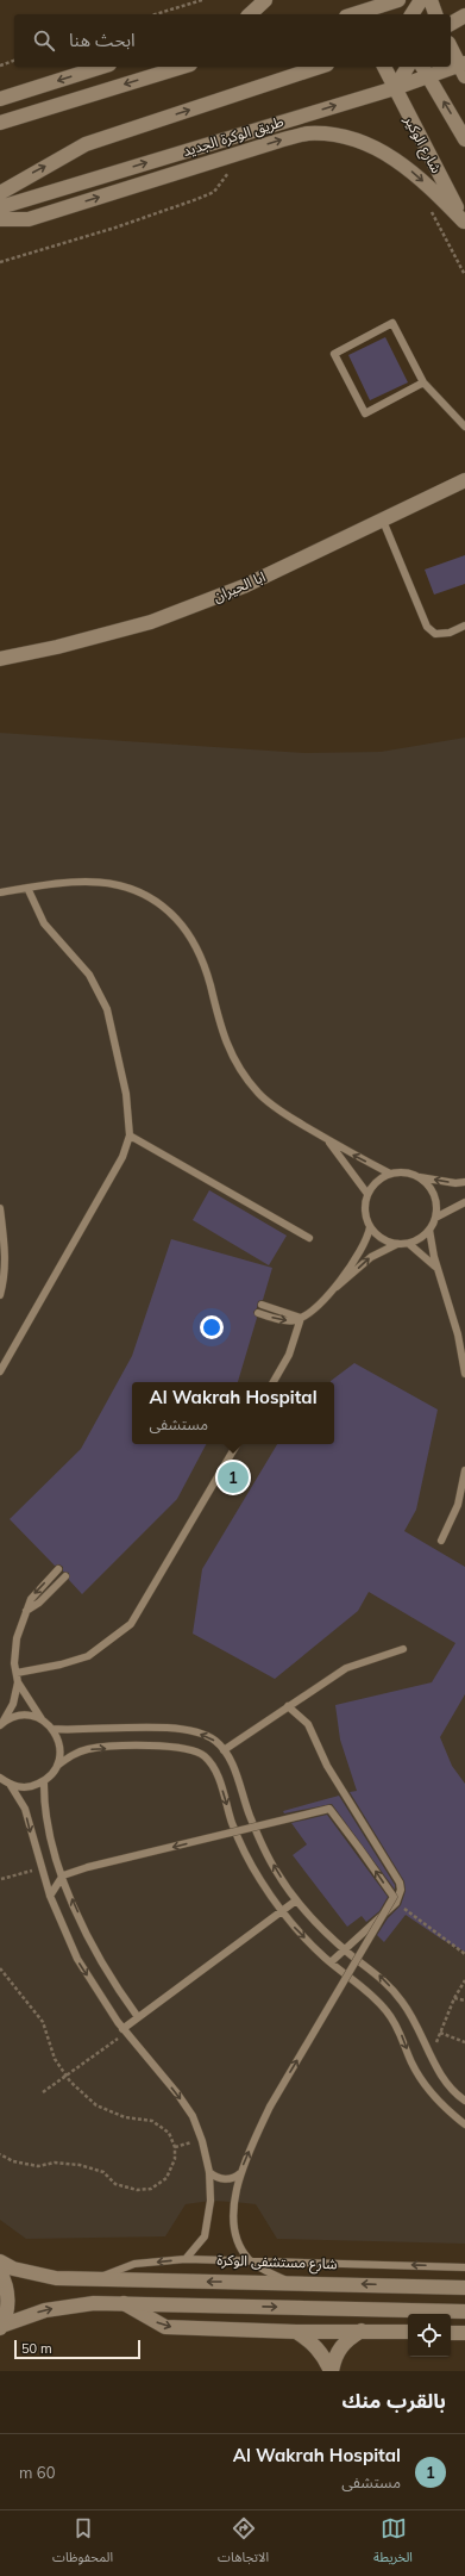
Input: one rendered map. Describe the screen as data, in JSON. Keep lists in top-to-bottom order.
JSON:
{
  "streets": {
    "street": [
      "طريق الوكرة الجديد",
      "شارع الوكير",
      "ابا الحيران",
      "شارع مستشفى الوكرة"
    ]
  },
  "crossings": [
    ["طريق الوكرة الجديد", "شارع الوكير"]
  ],
  "one_way": ["شارع مستشفى الوكرة"],
  "scale_bar": "50 m",
  "page": {
    "search": "ابحث هنا",
    "popup": ["Al Wakrah Hospital", "مستشفى"],
    "pins": "1",
    "scale": "50 m",
    "heading": "بالقرب منك",
    "list": [
      {
        "mark": "1",
        "name": "Al Wakrah Hospital",
        "note": "مستشفى",
        "value": "60 m"
      }
    ],
    "nav": ["الخريطة", "الاتجاهات", "المحفوظات"]
  }
}
